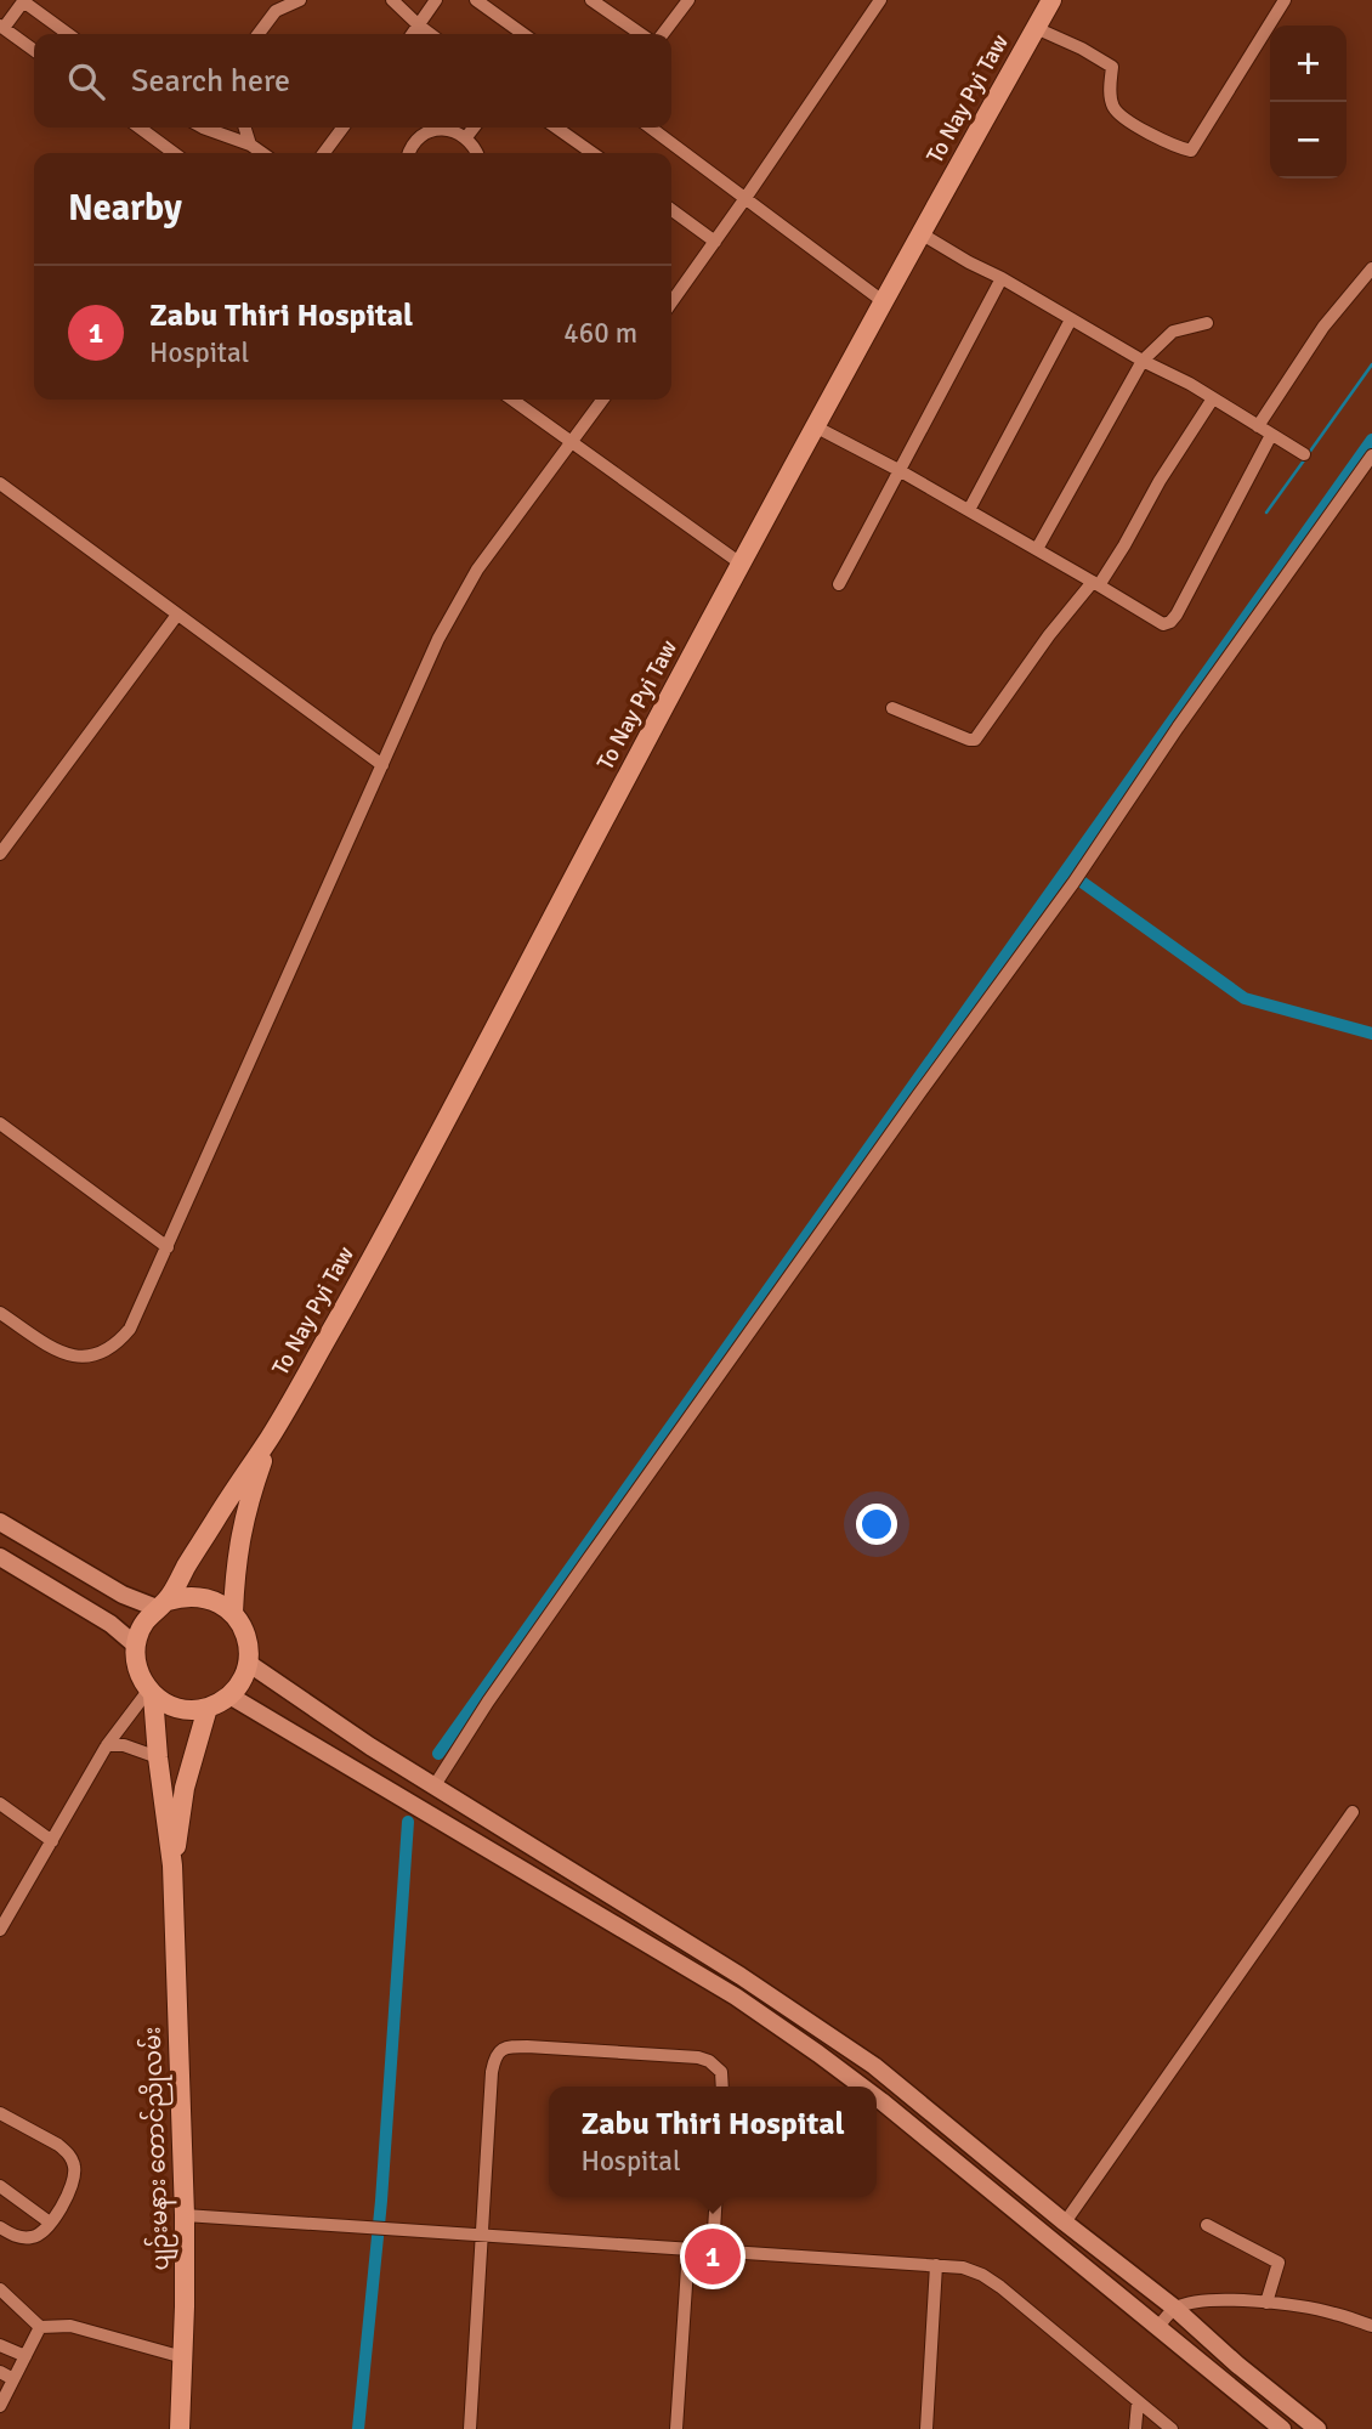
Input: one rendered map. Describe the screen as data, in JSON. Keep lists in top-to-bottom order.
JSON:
{
  "streets": {
    "main road": ["To Nay Pyi Taw", "ပျဉ်းမနား တောင်ညိုလမ်း"]
  },
  "page": {
    "map_buttons": ["+", "−"],
    "search": "Search here",
    "heading": "Nearby",
    "list": [
      {
        "mark": "1",
        "name": "Zabu Thiri Hospital",
        "note": "Hospital",
        "value": "460 m"
      }
    ],
    "popup": ["Zabu Thiri Hospital", "Hospital"],
    "pins": "1"
  }
}
